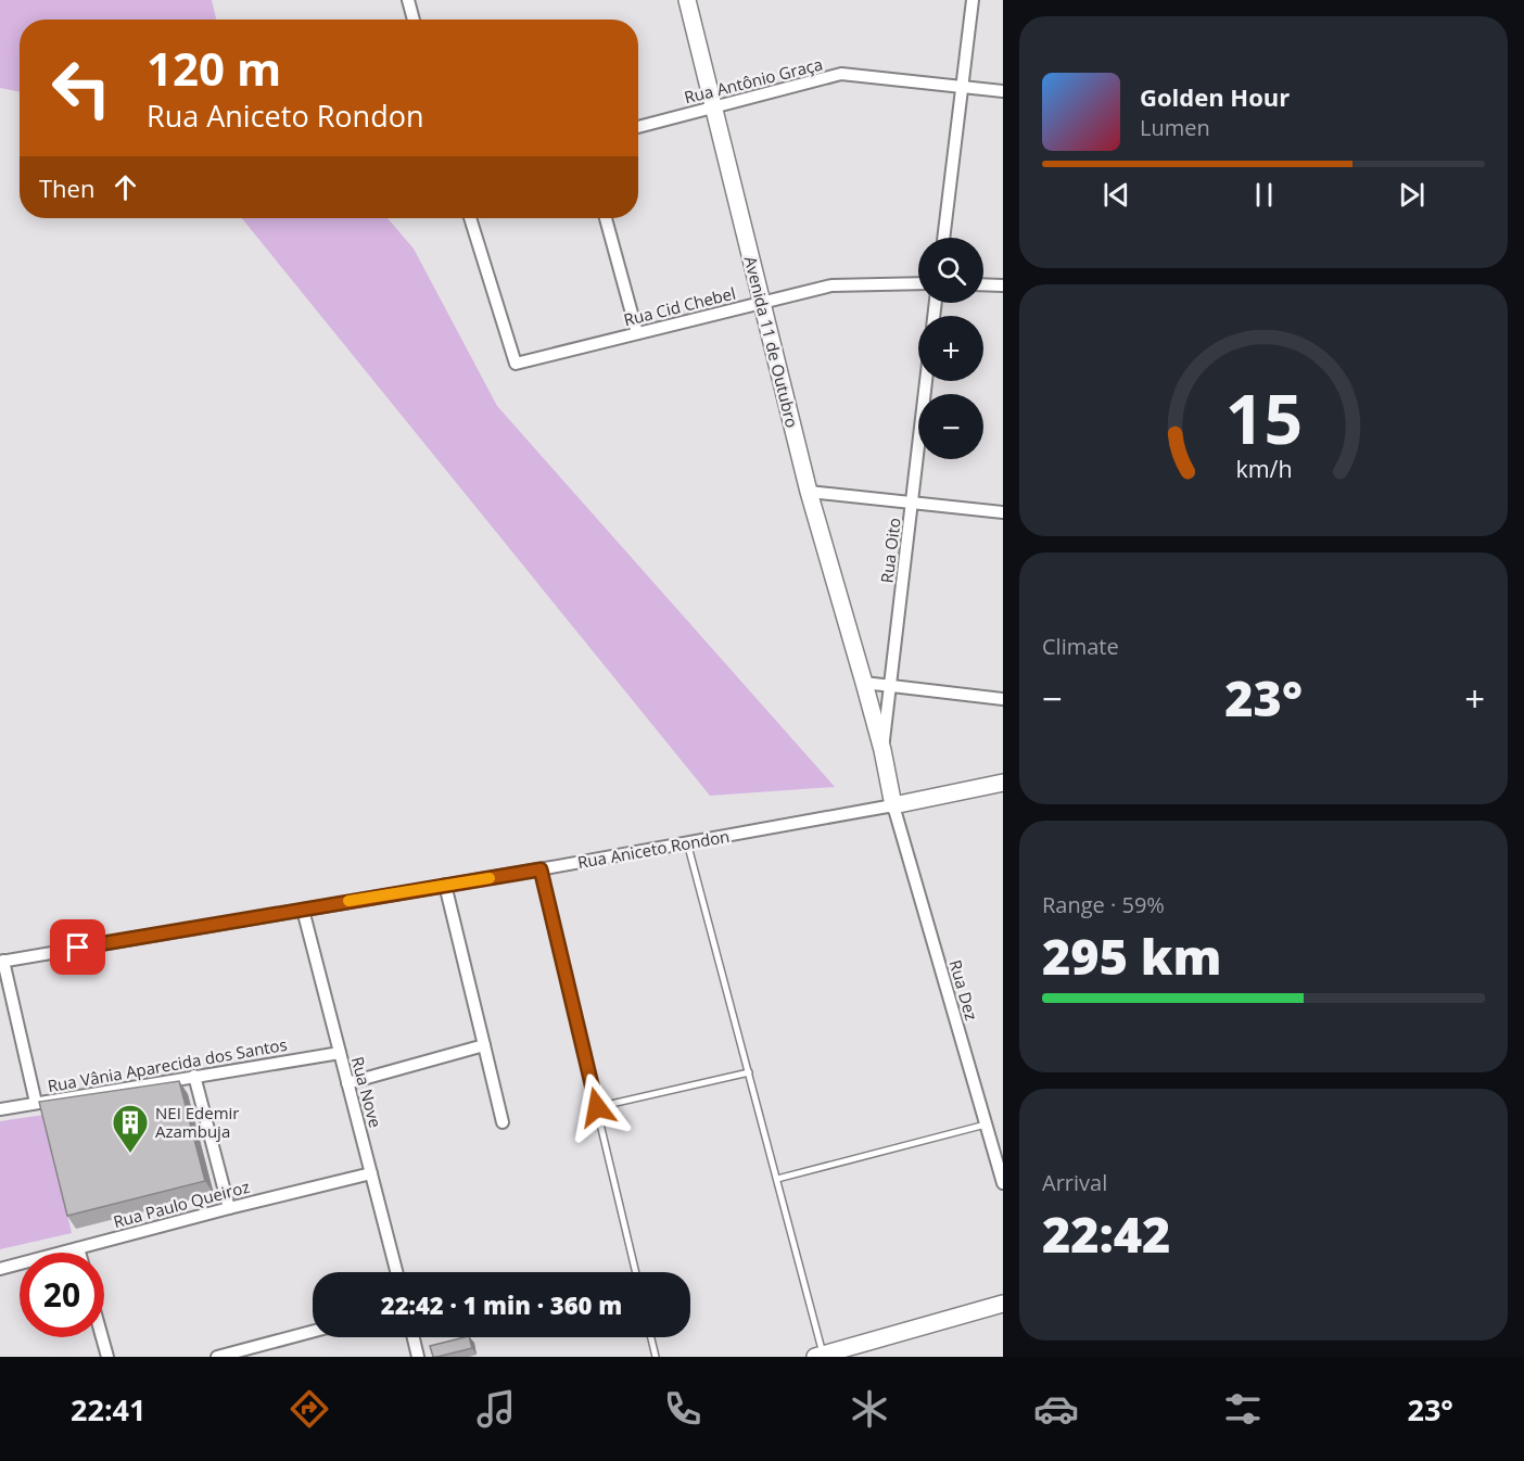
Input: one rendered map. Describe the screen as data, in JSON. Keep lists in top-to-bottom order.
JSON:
{
  "streets": {
    "street": [
      "Rua Antônio Graça",
      "Rua Cid Chebel",
      "Avenida 11 de Outubro",
      "Rua Oito",
      "Rua Aniceto Rondon",
      "Rua Dez",
      "Rua Vânia Aparecida dos Santos",
      "Rua Nove",
      "Rua Paulo Queiroz"
    ]
  },
  "crossings": [
    ["Rua Antônio Graça", "Avenida 11 de Outubro"],
    ["Rua Cid Chebel", "Avenida 11 de Outubro"],
    ["Avenida 11 de Outubro", "Rua Oito"],
    ["Avenida 11 de Outubro", "Rua Aniceto Rondon"],
    ["Avenida 11 de Outubro", "Rua Dez"],
    ["Rua Aniceto Rondon", "Rua Dez"],
    ["Rua Aniceto Rondon", "Rua Nove"],
    ["Rua Vânia Aparecida dos Santos", "Rua Nove"],
    ["Rua Nove", "Rua Paulo Queiroz"]
  ],
  "places": {
    "building": ["NEI Edemir Azambuja"]
  },
  "page": {
    "turn": ["120 m", "Rua Aniceto Rondon"],
    "song": ["Golden Hour", "Lumen"],
    "then": "Then",
    "map_buttons": ["+", "−"],
    "tile": [
      "Climate",
      ["Range · 59%", "295 km"],
      ["Arrival", "22:42"]
    ],
    "heat": ["−", "23°", "+"],
    "limit": "20",
    "trip": "22:42 · 1 min · 360 m",
    "tabs": ["22:41", "23°"],
    "gauge": ["15", "km/h"]
  }
}
